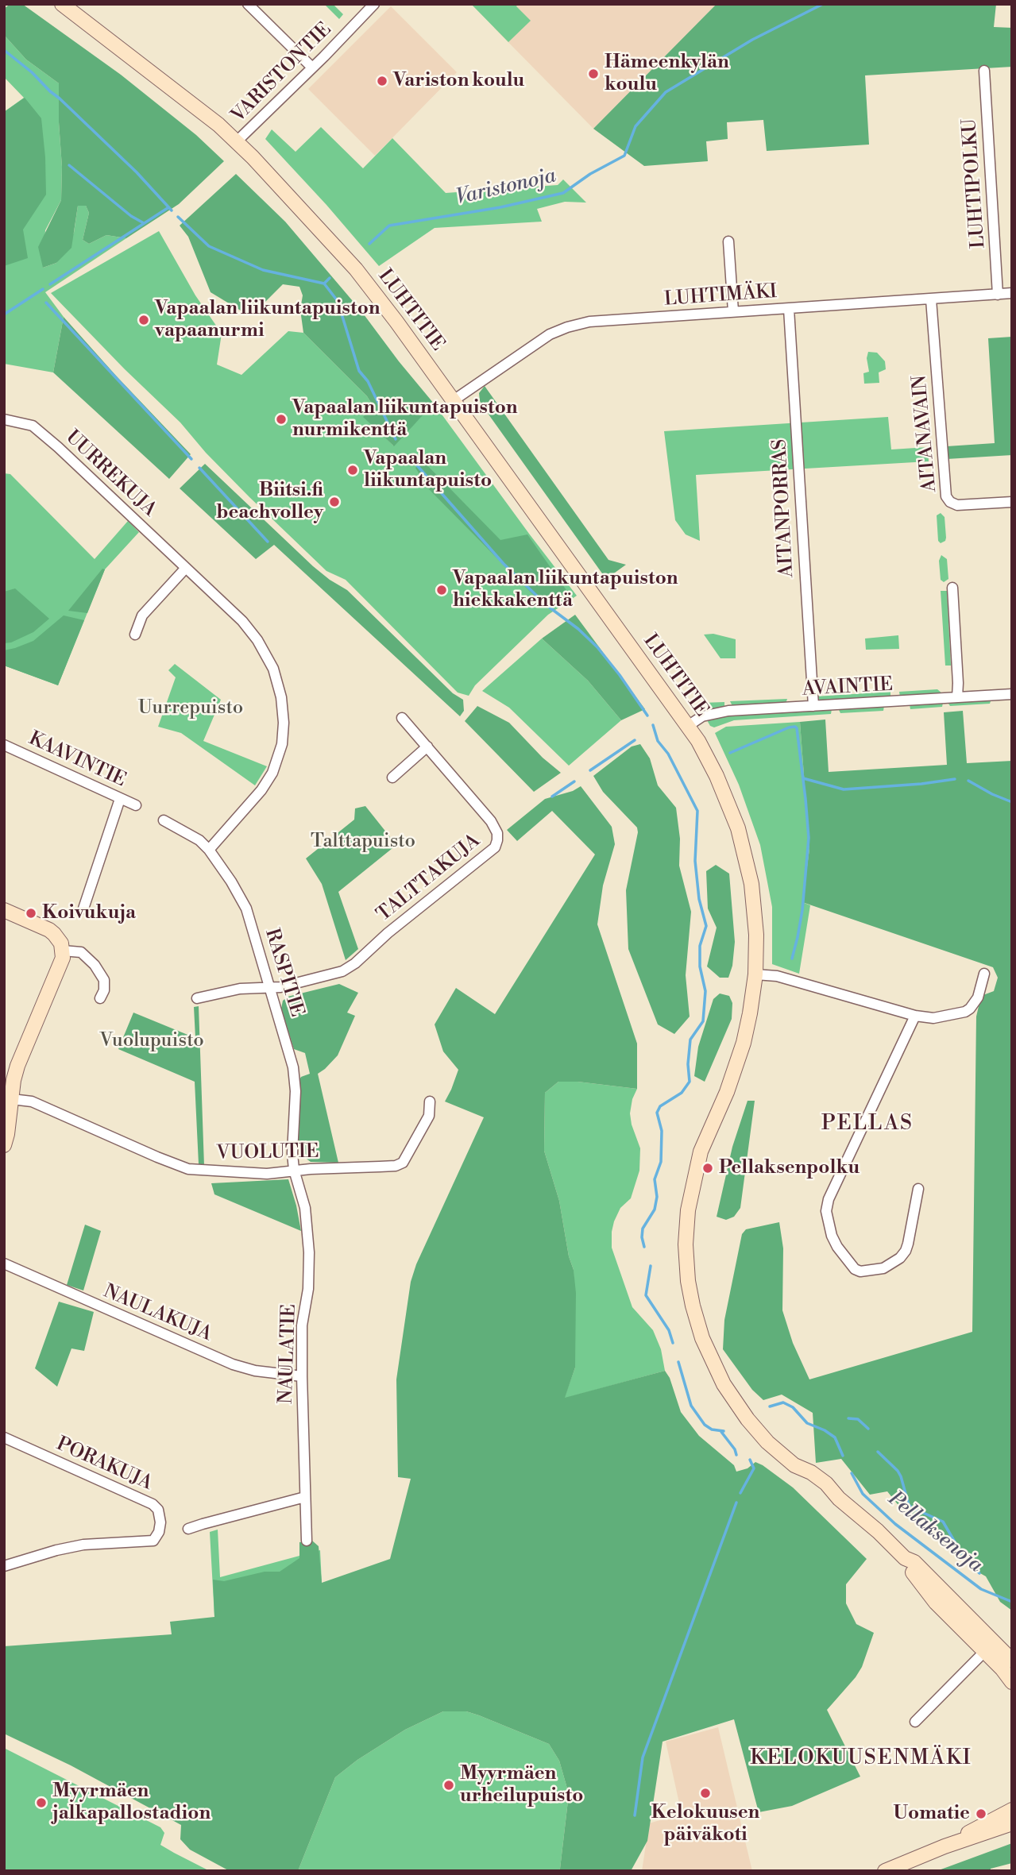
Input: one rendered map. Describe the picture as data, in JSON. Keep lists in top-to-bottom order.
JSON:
{
  "streets": {
    "street": [
      "VARISTONTIE",
      "LUHTIPOLKU",
      "LUHTIMÄKI",
      "LUHTITIE",
      "AITANAVAIN",
      "UURREKUJA",
      "AITANPORRAS",
      "AVAINTIE",
      "KAAVINTIE",
      "TALTTAKUJA",
      "RASPITIE",
      "VUOLUTIE",
      "NAULAKUJA",
      "NAULATIE",
      "PORAKUJA"
    ]
  },
  "crossings": [
    ["VARISTONTIE", "LUHTITIE"],
    ["LUHTIPOLKU", "LUHTIMÄKI"],
    ["LUHTIMÄKI", "LUHTITIE"],
    ["LUHTIMÄKI", "AITANAVAIN"],
    ["LUHTIMÄKI", "AITANPORRAS"],
    ["LUHTITIE", "AVAINTIE"],
    ["UURREKUJA", "RASPITIE"],
    ["AITANPORRAS", "AVAINTIE"],
    ["TALTTAKUJA", "RASPITIE"],
    ["RASPITIE", "VUOLUTIE"],
    ["RASPITIE", "NAULATIE"],
    ["VUOLUTIE", "NAULATIE"],
    ["NAULAKUJA", "NAULATIE"]
  ],
  "districts": ["PELLAS", "KELOKUUSENMÄKI"],
  "water": ["Varistonoja", "Pellaksenoja"],
  "parks": ["Uurrepuisto", "Talttapuisto", "Vuolupuisto"],
  "places": [
    "Hämeenkylän koulu",
    "Variston koulu",
    "Vapaalan liikuntapuiston vapaanurmi",
    "Vapaalan liikuntapuiston nurmikenttä",
    "Vapaalan liikuntapuisto",
    "Biitsi.fi beachvolley",
    "Vapaalan liikuntapuiston hiekkakenttä",
    "Koivukuja",
    "Pellaksenpolku",
    "Myyrmäen urheilupuisto",
    "Kelokuusen päiväkoti",
    "Myyrmäen jalkapallostadion",
    "Uomatie"
  ]
}
